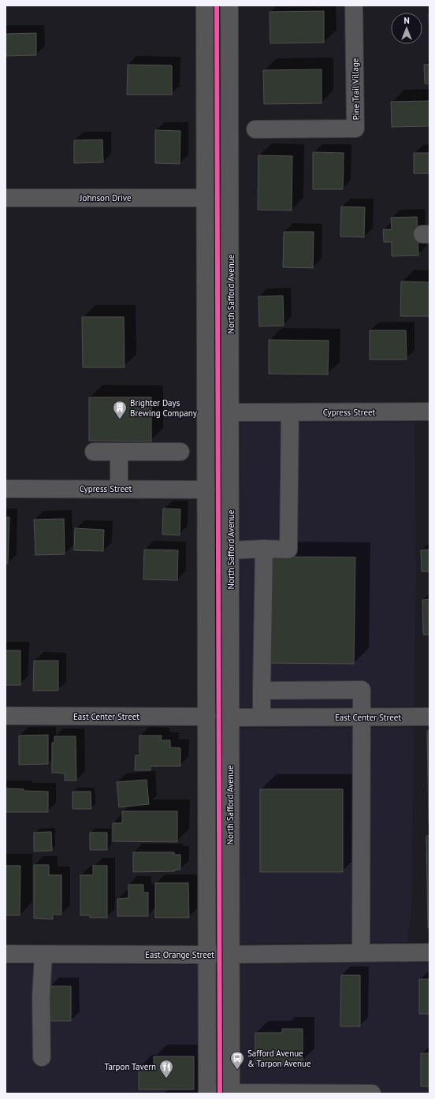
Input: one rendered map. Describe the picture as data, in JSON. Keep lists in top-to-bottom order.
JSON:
{
  "streets": {
    "street": [
      "Pine Trail Village",
      "Johnson Drive",
      "North Safford Avenue",
      "Cypress Street",
      "East Center Street",
      "East Orange Street"
    ]
  },
  "crossings": [
    ["North Safford Avenue", "Cypress Street"],
    ["North Safford Avenue", "East Center Street"],
    ["North Safford Avenue", "East Orange Street"]
  ],
  "places": {
    "building": ["Brighter Days Brewing Company"],
    "bus stop": ["Safford Avenue & Tarpon Avenue"],
    "restaurant": ["Tarpon Tavern"]
  },
  "north": "top"
}
